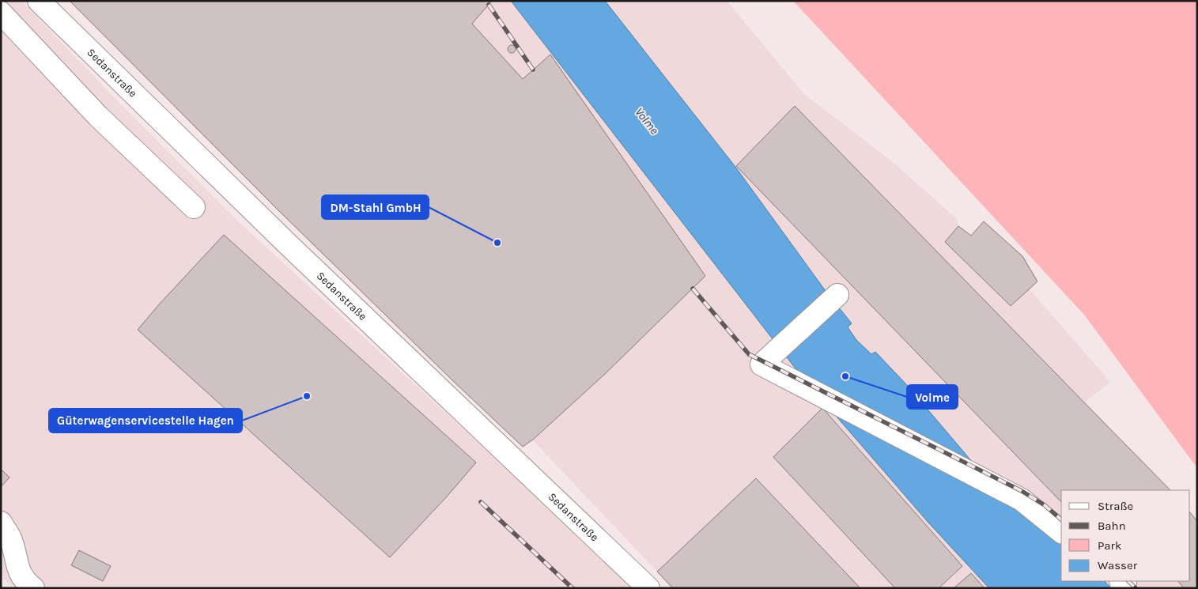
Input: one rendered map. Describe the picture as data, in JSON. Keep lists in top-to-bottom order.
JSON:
{
  "streets": {
    "street": ["Sedanstraße"]
  },
  "water": ["Volme"],
  "places": ["DM-Stahl GmbH", "Volme", "Güterwagenservicestelle Hagen"],
  "legend": [
    "Straße",
    "Bahn",
    "Park",
    "Wasser"
  ]
}
